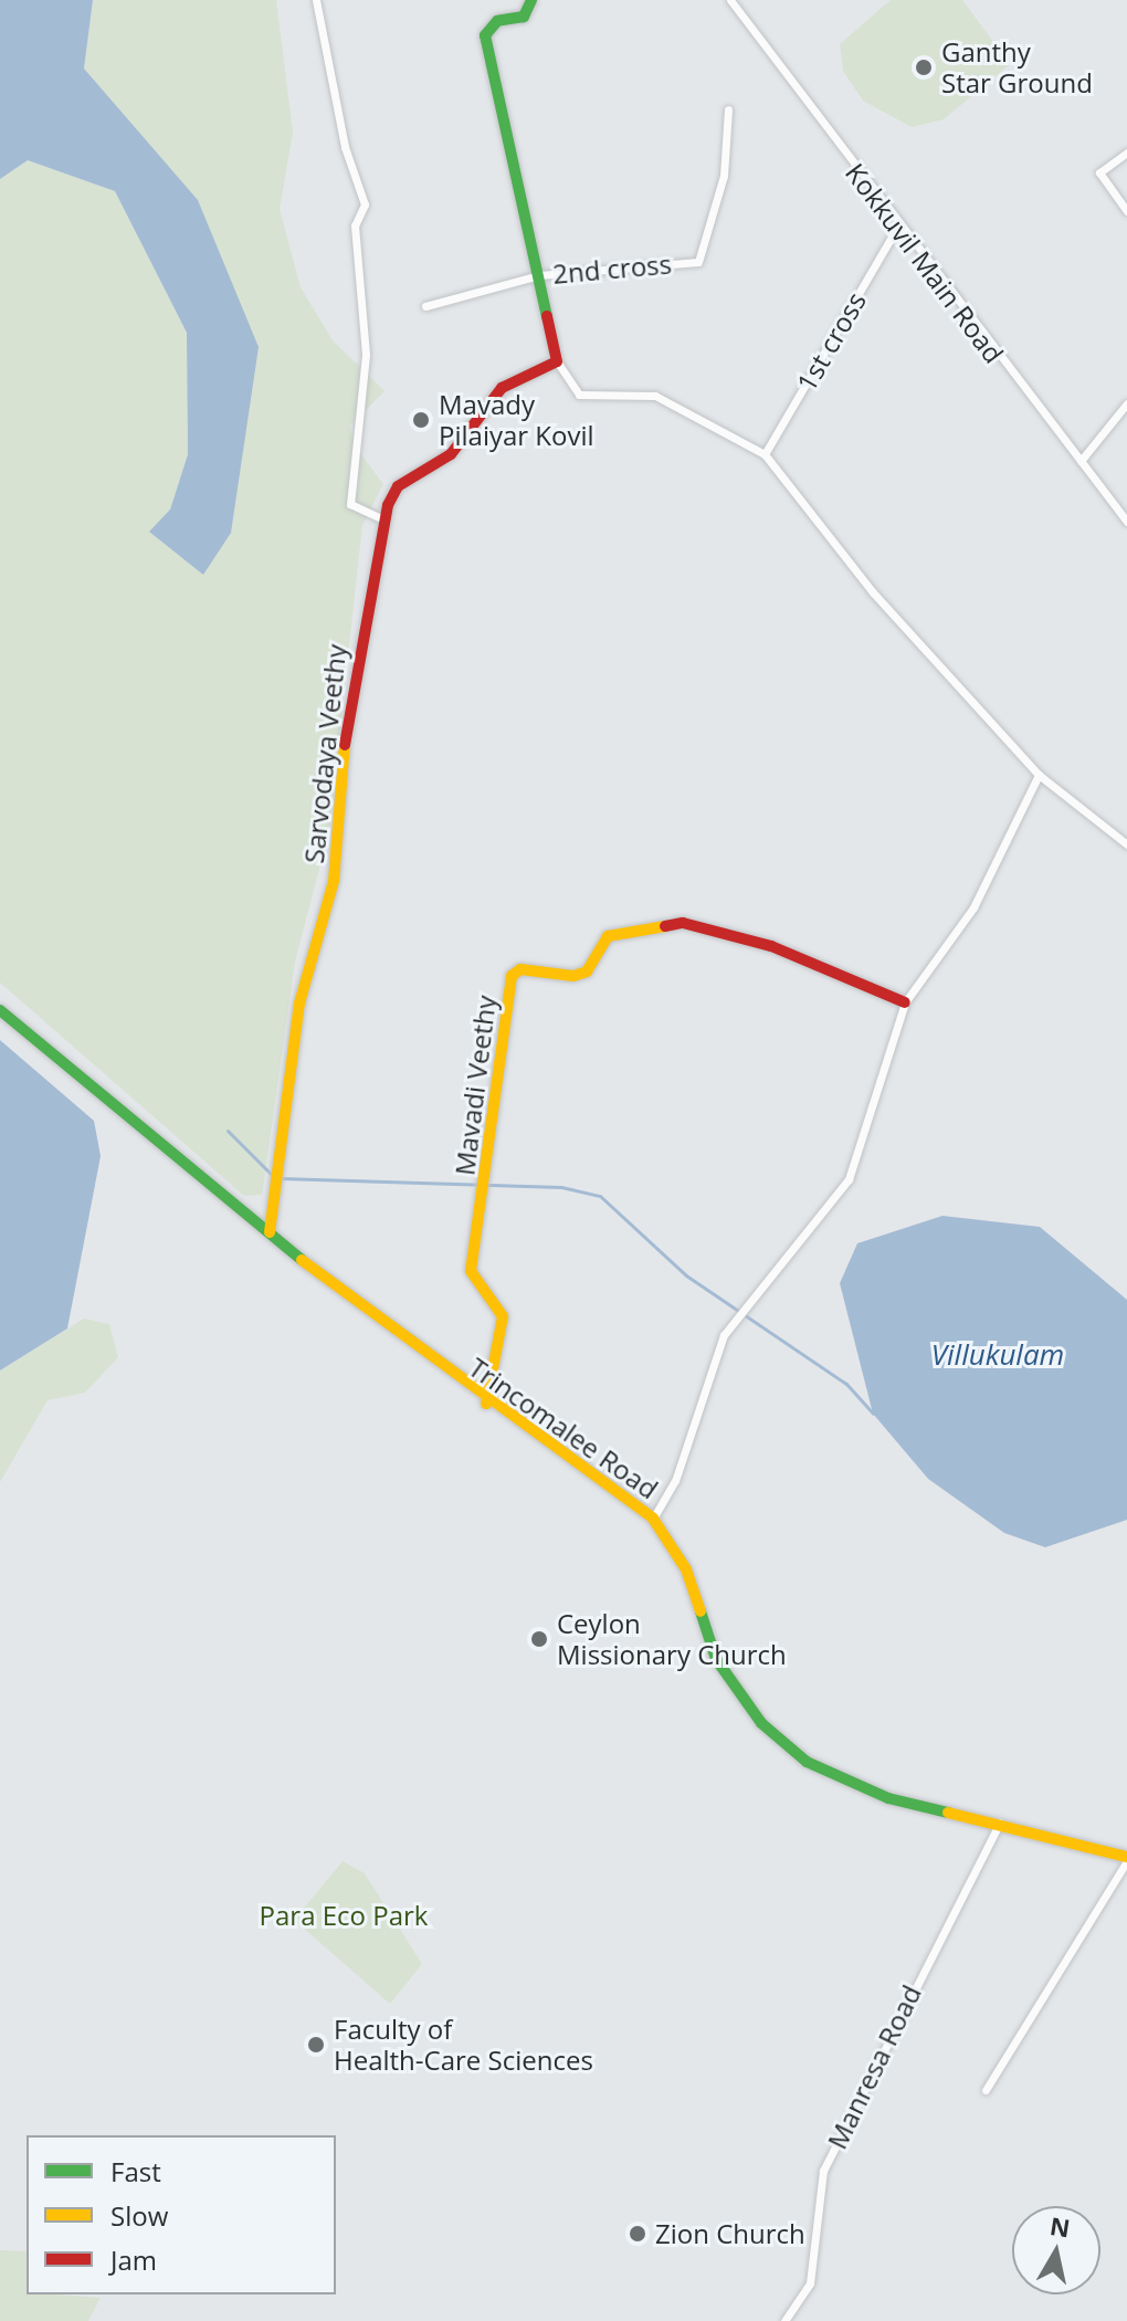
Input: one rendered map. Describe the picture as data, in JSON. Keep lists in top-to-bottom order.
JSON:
{
  "streets": {
    "main road": ["Sarvodaya Veethy", "Mavadi Veethy", "Trincomalee Road"],
    "street": [
      "Kokkuvil Main Road",
      "2nd cross",
      "1st cross",
      "Manresa Road"
    ]
  },
  "crossings": [
    ["Kokkuvil Main Road", "1st cross"],
    ["Sarvodaya Veethy", "Trincomalee Road"],
    ["Mavadi Veethy", "Trincomalee Road"],
    ["Trincomalee Road", "Manresa Road"]
  ],
  "water": ["Villukulam"],
  "parks": ["Para Eco Park"],
  "places": [
    "Ganthy Star Ground",
    "Mavady Pilaiyar Kovil",
    "Ceylon Missionary Church",
    "Faculty of Health-Care Sciences",
    "Zion Church"
  ],
  "legend": ["Fast", "Slow", "Jam"],
  "north": "top"
}
